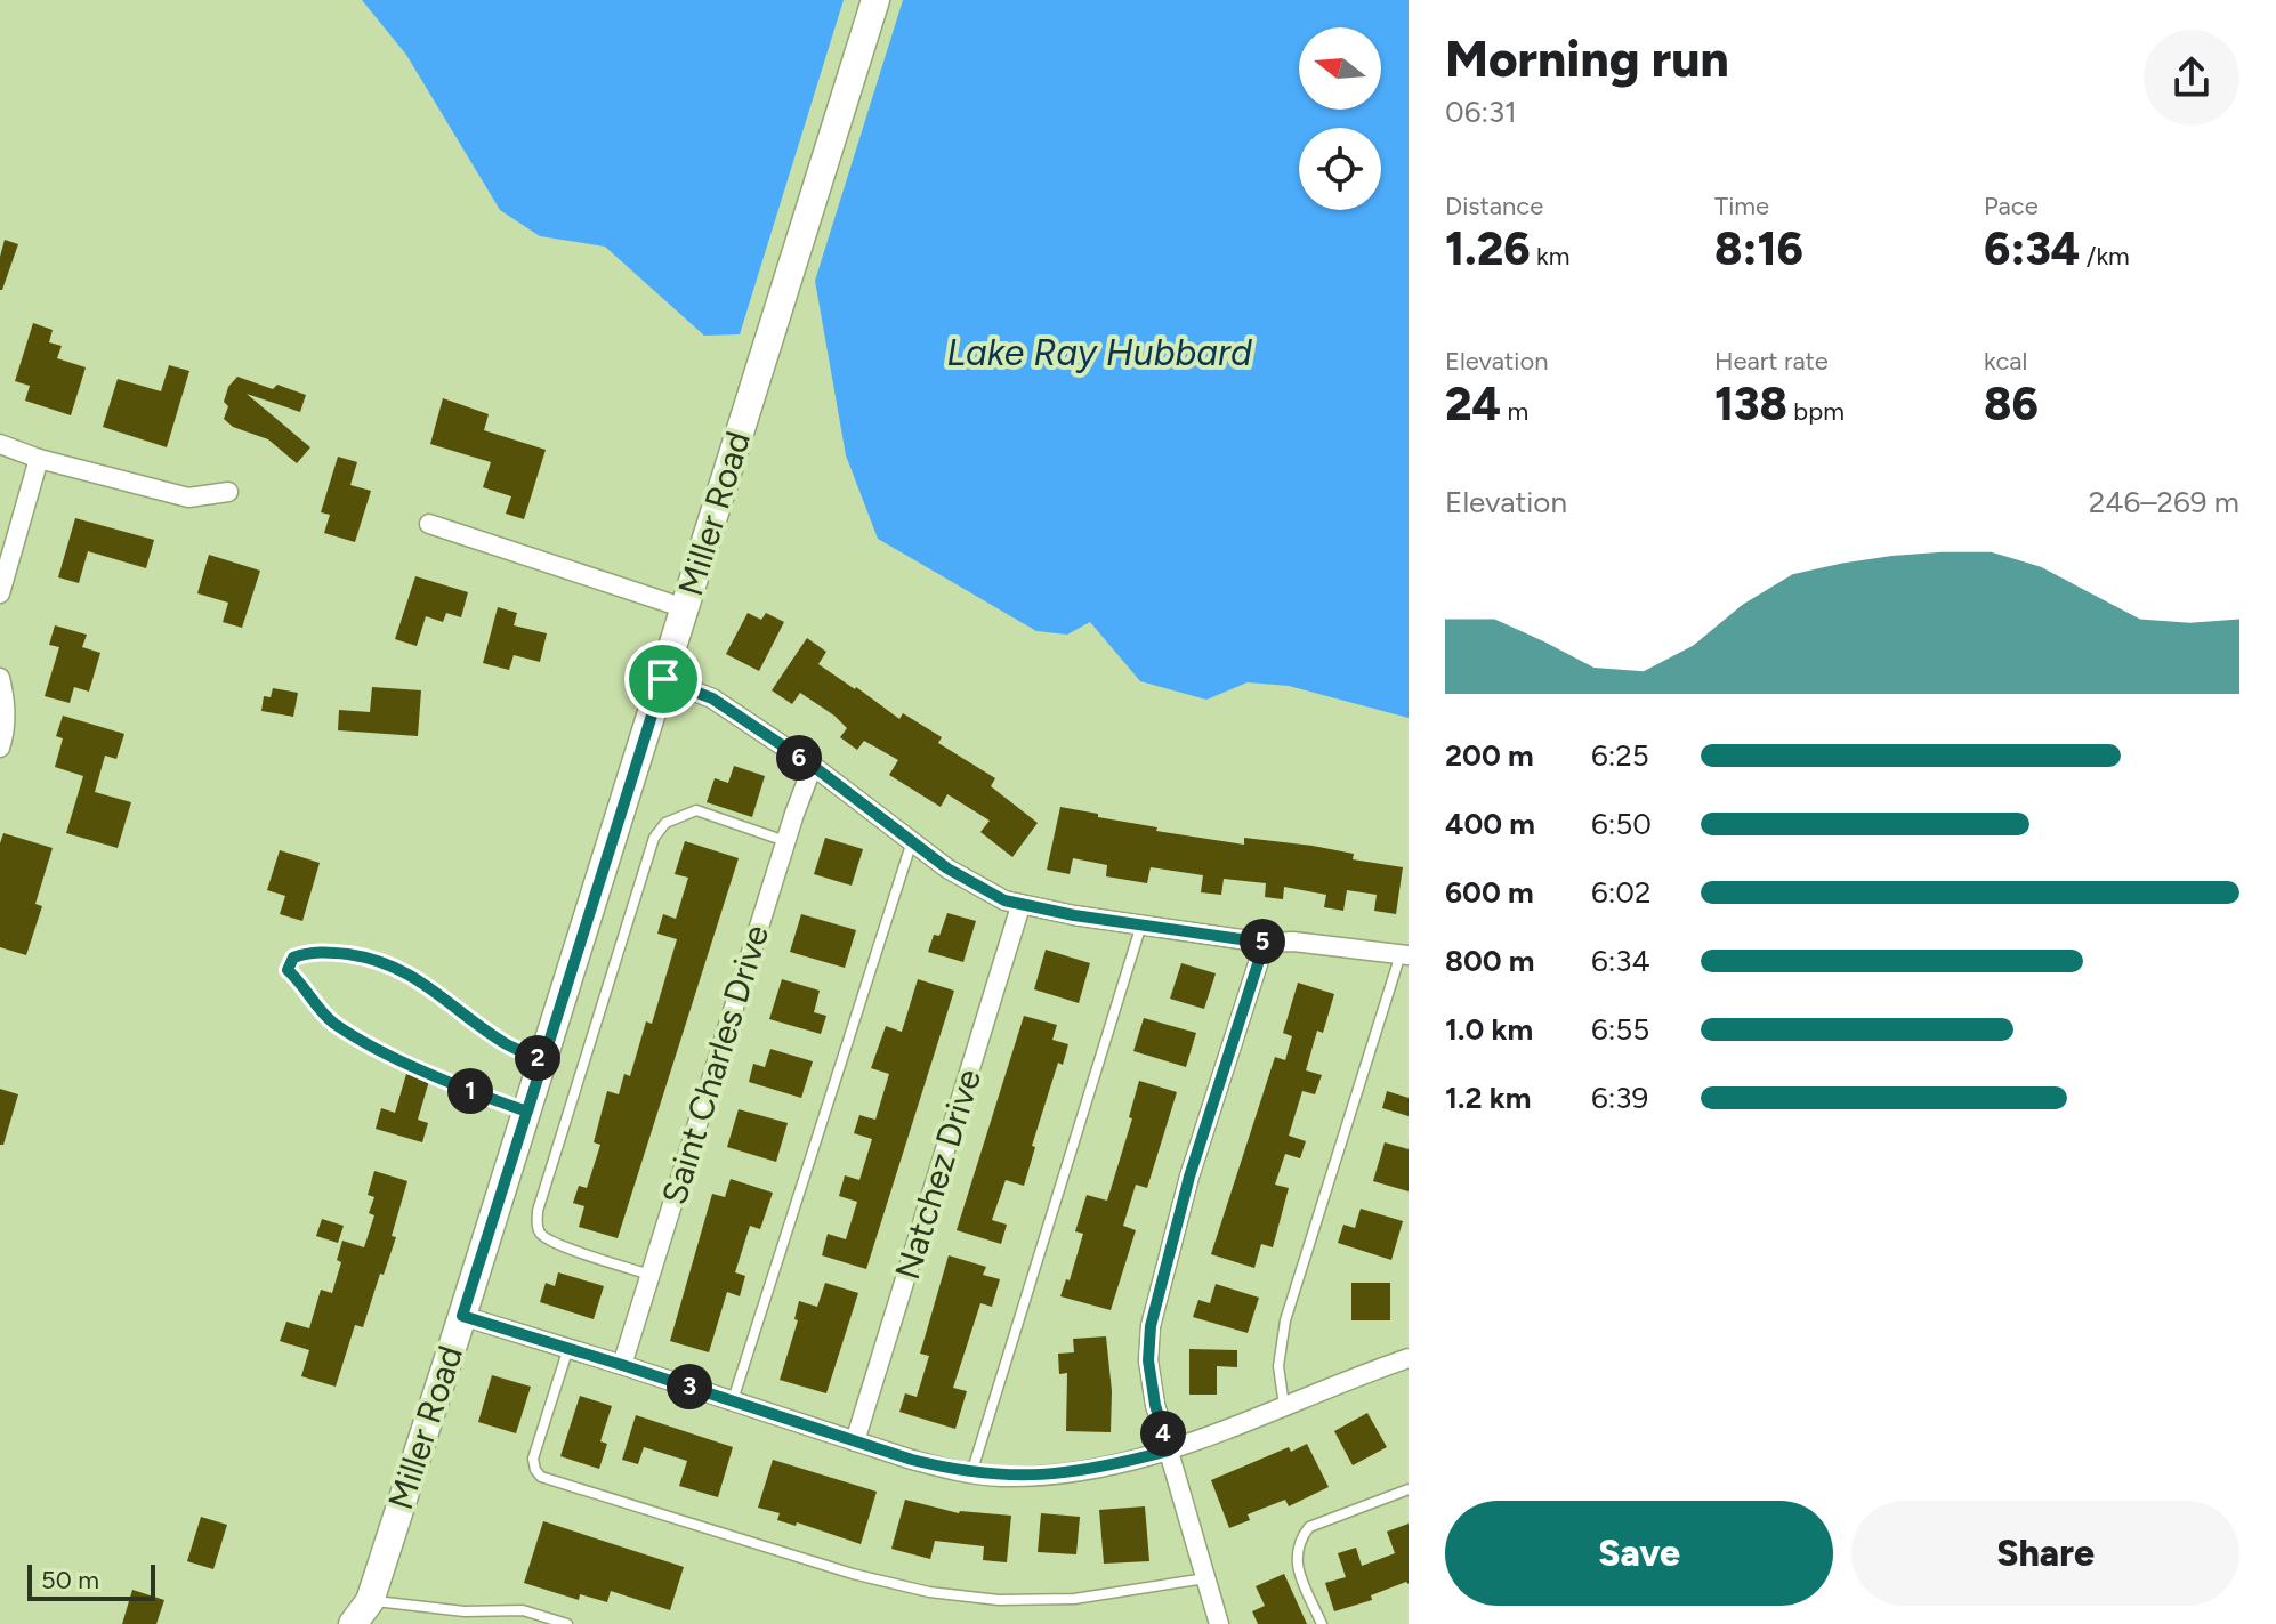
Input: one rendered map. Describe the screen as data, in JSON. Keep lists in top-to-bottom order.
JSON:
{
  "streets": {
    "main road": ["Miller Road"],
    "street": ["Saint Charles Drive", "Natchez Drive"]
  },
  "water": ["Lake Ray Hubbard"],
  "scale_bar": "50 m",
  "north": "left",
  "page": {
    "heading": ["Morning run", "06:31"],
    "stats": [
      ["Distance", "1.26 km"],
      ["Time", "8:16"],
      ["Pace", "6:34 /km"],
      ["Elevation", "24 m"],
      ["Heart rate", "138 bpm"],
      ["kcal", "86"]
    ],
    "chart": ["Elevation", "246–269 m"],
    "list": [
      {
        "name": "200 m",
        "note": "6:25"
      },
      {
        "name": "400 m",
        "note": "6:50"
      },
      {
        "name": "600 m",
        "note": "6:02"
      },
      {
        "name": "800 m",
        "note": "6:34"
      },
      {
        "name": "1.0 km",
        "note": "6:55"
      },
      {
        "name": "1.2 km",
        "note": "6:39"
      }
    ],
    "pins": [
      "6",
      "5",
      "2",
      "1",
      "3",
      "4"
    ],
    "buttons": ["Save", "Share"],
    "scale": "50 m"
  }
}
